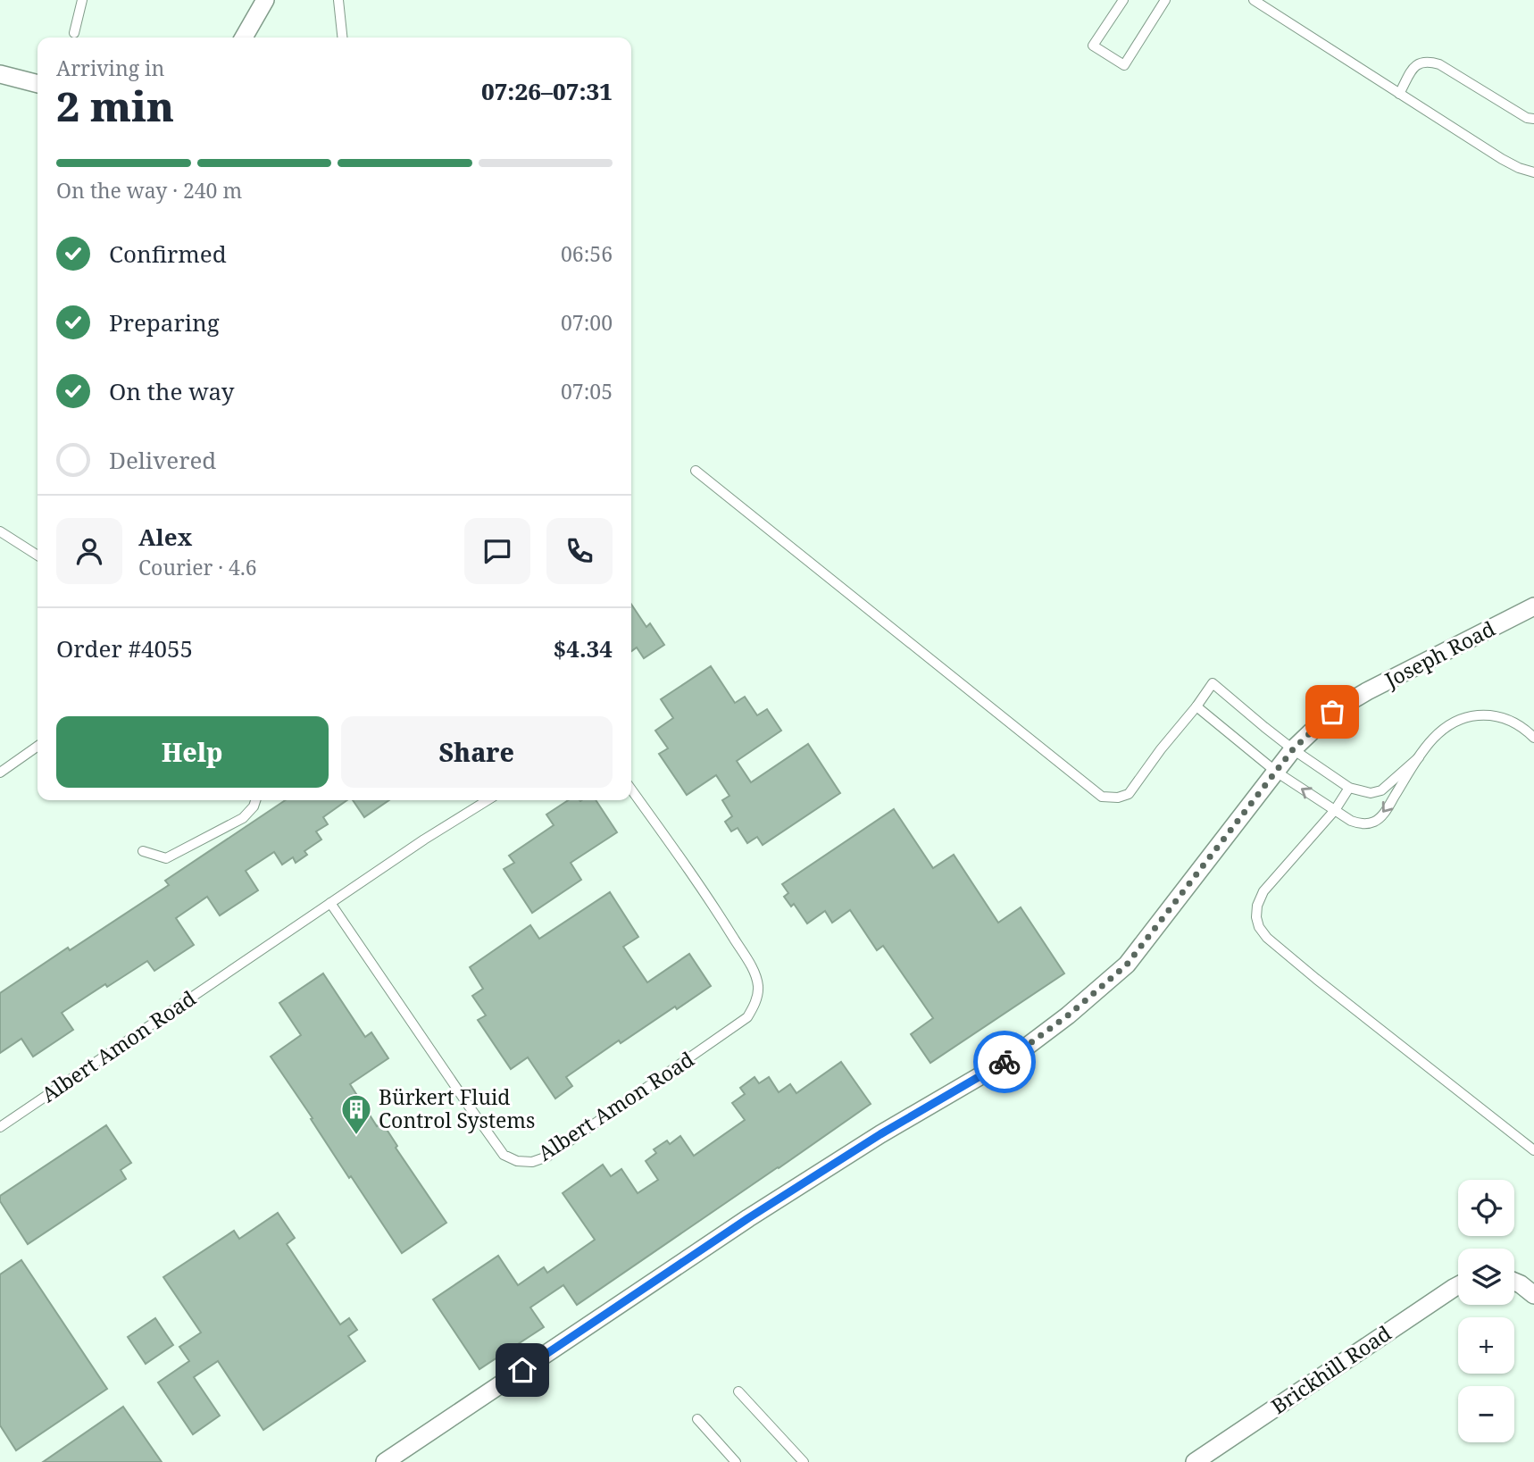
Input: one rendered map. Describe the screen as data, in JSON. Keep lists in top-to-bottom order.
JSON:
{
  "streets": {
    "street": ["Joseph Road", "Brickhill Road"],
    "lane": ["Albert Amon Road"]
  },
  "places": {
    "building": ["Bürkert Fluid Control Systems"]
  },
  "page": {
    "heading": ["2 min", "Arriving in", "07:26–07:31"],
    "panel": [
      "Alex",
      "Courier · 4.6",
      "Order #4055",
      "$4.34"
    ],
    "bar": "On the way · 240 m",
    "list": [
      ["Confirmed", "06:56"],
      ["Preparing", "07:00"],
      ["On the way", "07:05"],
      "Delivered"
    ],
    "buttons": ["Help", "Share"],
    "map_buttons": ["+", "−"]
  }
}
